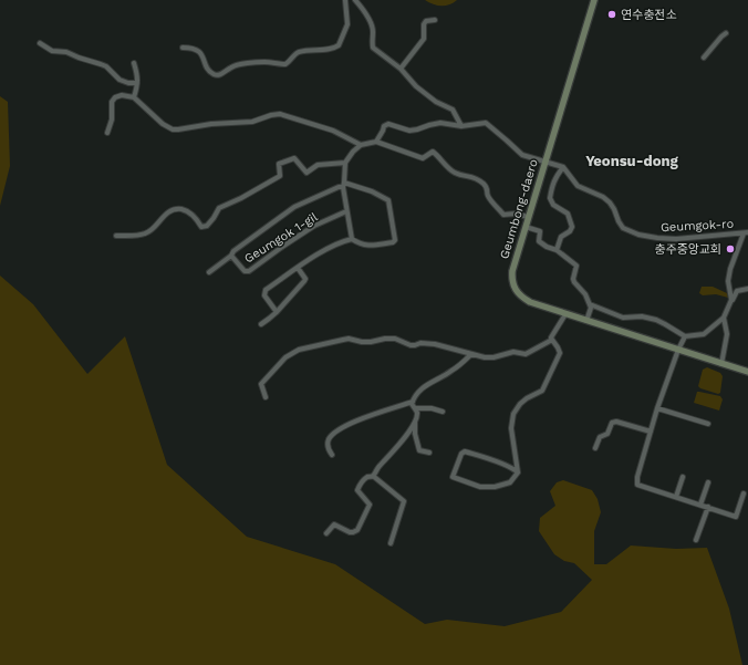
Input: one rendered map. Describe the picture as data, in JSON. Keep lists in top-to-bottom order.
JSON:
{
  "streets": {
    "street": ["Geumbong-daero", "Geumgok-ro", "Geumgok 1-gil"]
  },
  "districts": ["Yeonsu-dong"],
  "places": ["연수충전소", "충주중앙교회"]
}
